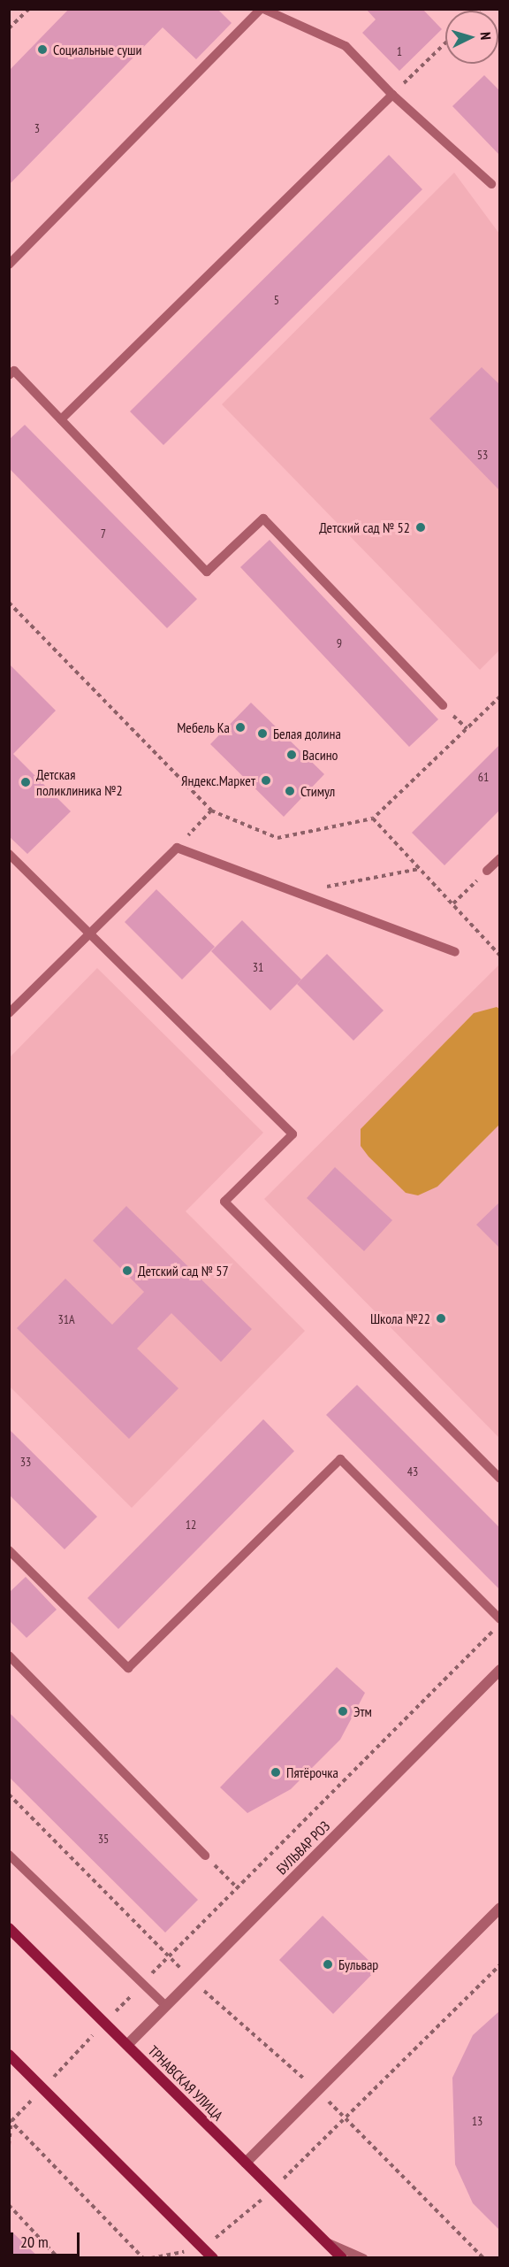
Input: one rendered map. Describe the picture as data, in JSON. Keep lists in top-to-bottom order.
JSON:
{
  "streets": {
    "main road": ["ТРНАВСКАЯ УЛИЦА"],
    "street": ["БУЛЬВАР РОЗ"]
  },
  "crossings": [
    ["БУЛЬВАР РОЗ", "ТРНАВСКАЯ УЛИЦА"]
  ],
  "places": [
    "Социальные суши",
    "Детский сад № 52",
    "Мебель Ка",
    "Белая долина",
    "Васино",
    "Яндекс.Маркет",
    "Детская поликлиника №2",
    "Стимул",
    "Детский сад № 57",
    "Школа №22",
    "Этм",
    "Пятёрочка",
    "Бульвар"
  ],
  "house_numbers": [
    "1",
    "3",
    "5",
    "53",
    "7",
    "9",
    "61",
    "31",
    "31А",
    "33",
    "43",
    "12",
    "35",
    "13"
  ],
  "scale_bar": "20 m",
  "north": "right"
}
